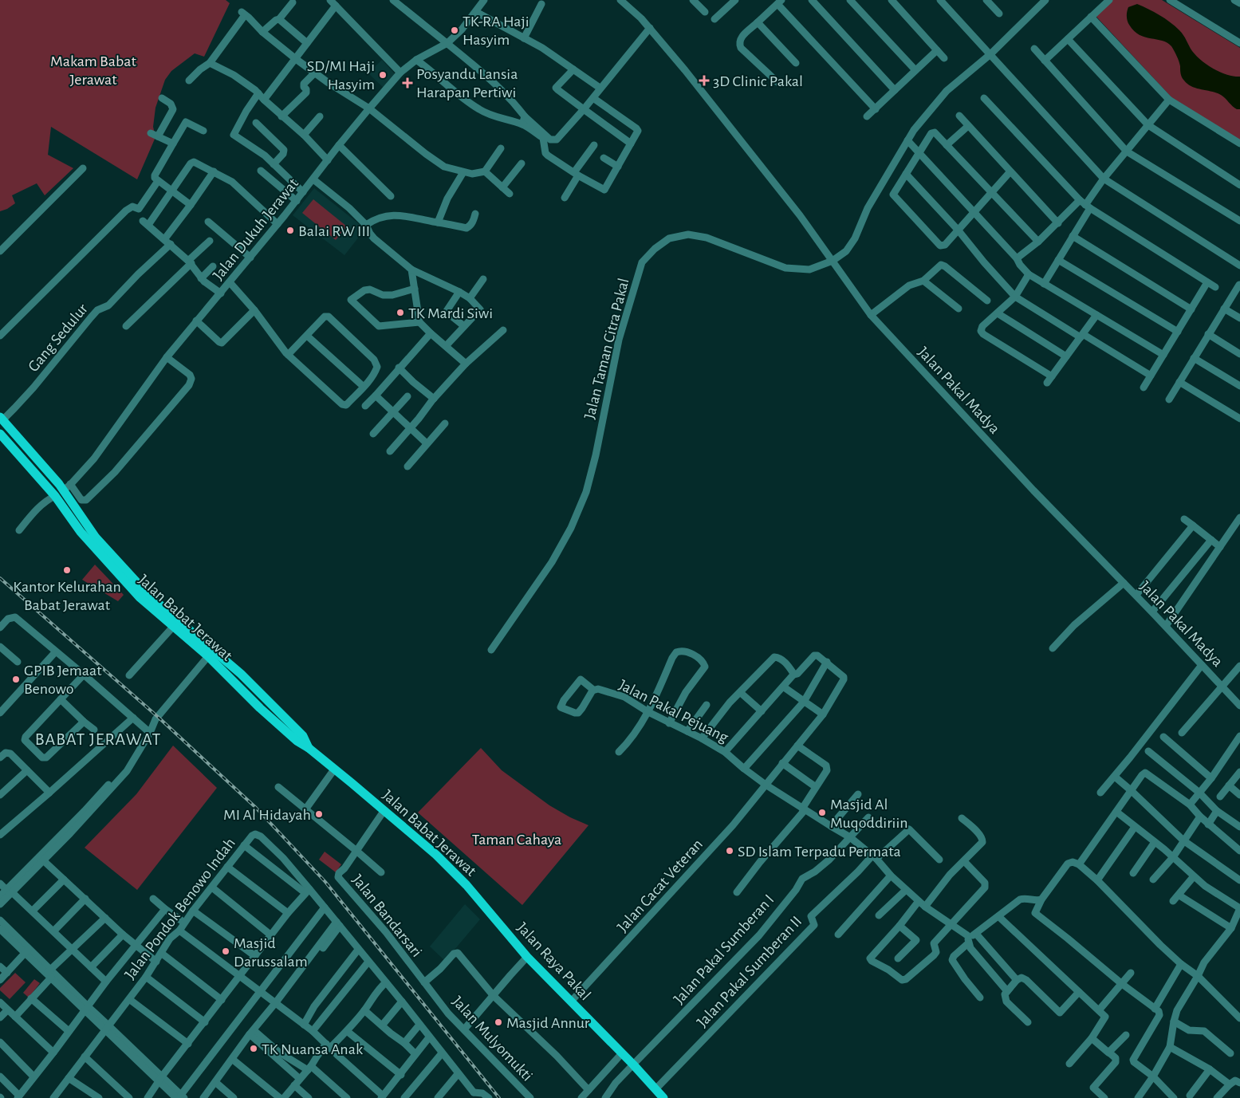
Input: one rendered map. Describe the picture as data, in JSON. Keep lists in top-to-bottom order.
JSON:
{
  "streets": {
    "main road": ["Jalan Babat Jerawat", "Jalan Raya Pakal"],
    "street": [
      "Jalan Dukuh Jerawat",
      "Gang Sedulur",
      "Jalan Taman Citra Pakal",
      "Jalan Pakal Madya",
      "Jalan Pakal Pejuang",
      "Jalan Cacat Veteran",
      "Jalan Pondok Benowo Indah",
      "Jalan Bandarsari",
      "Jalan Pakal Sumberan I",
      "Jalan Pakal Sumberan II",
      "Jalan Mulyomukti"
    ]
  },
  "crossings": [
    ["Jalan Dukuh Jerawat", "Jalan Babat Jerawat"],
    ["Gang Sedulur", "Jalan Babat Jerawat"],
    ["Jalan Taman Citra Pakal", "Jalan Pakal Madya"],
    ["Jalan Babat Jerawat", "Jalan Bandarsari"],
    ["Jalan Babat Jerawat", "Jalan Raya Pakal"],
    ["Jalan Pakal Pejuang", "Jalan Cacat Veteran"],
    ["Jalan Pakal Pejuang", "Jalan Pakal Sumberan I"],
    ["Jalan Pakal Pejuang", "Jalan Pakal Sumberan II"],
    ["Jalan Cacat Veteran", "Jalan Raya Pakal"],
    ["Jalan Bandarsari", "Jalan Mulyomukti"],
    ["Jalan Pakal Sumberan I", "Jalan Raya Pakal"],
    ["Jalan Raya Pakal", "Jalan Pakal Sumberan II"],
    ["Jalan Raya Pakal", "Jalan Mulyomukti"]
  ],
  "districts": ["BABAT JERAWAT"],
  "parks": ["Makam Babat Jerawat", "Taman Cahaya"],
  "places": {
    "other": [
      "TK-RA Haji Hasyim",
      "SD/MI Haji Hasyim",
      "Balai RW III",
      "TK Mardi Siwi",
      "Kantor Kelurahan Babat Jerawat",
      "GPIB Jemaat Benowo",
      "Masjid Al Muqoddiriin",
      "MI Al Hidayah",
      "SD Islam Terpadu Permata",
      "Masjid Darussalam",
      "Masjid Annur",
      "TK Nuansa Anak"
    ],
    "health": ["3D Clinic Pakal", "Posyandu Lansia Harapan Pertiwi"]
  }
}
